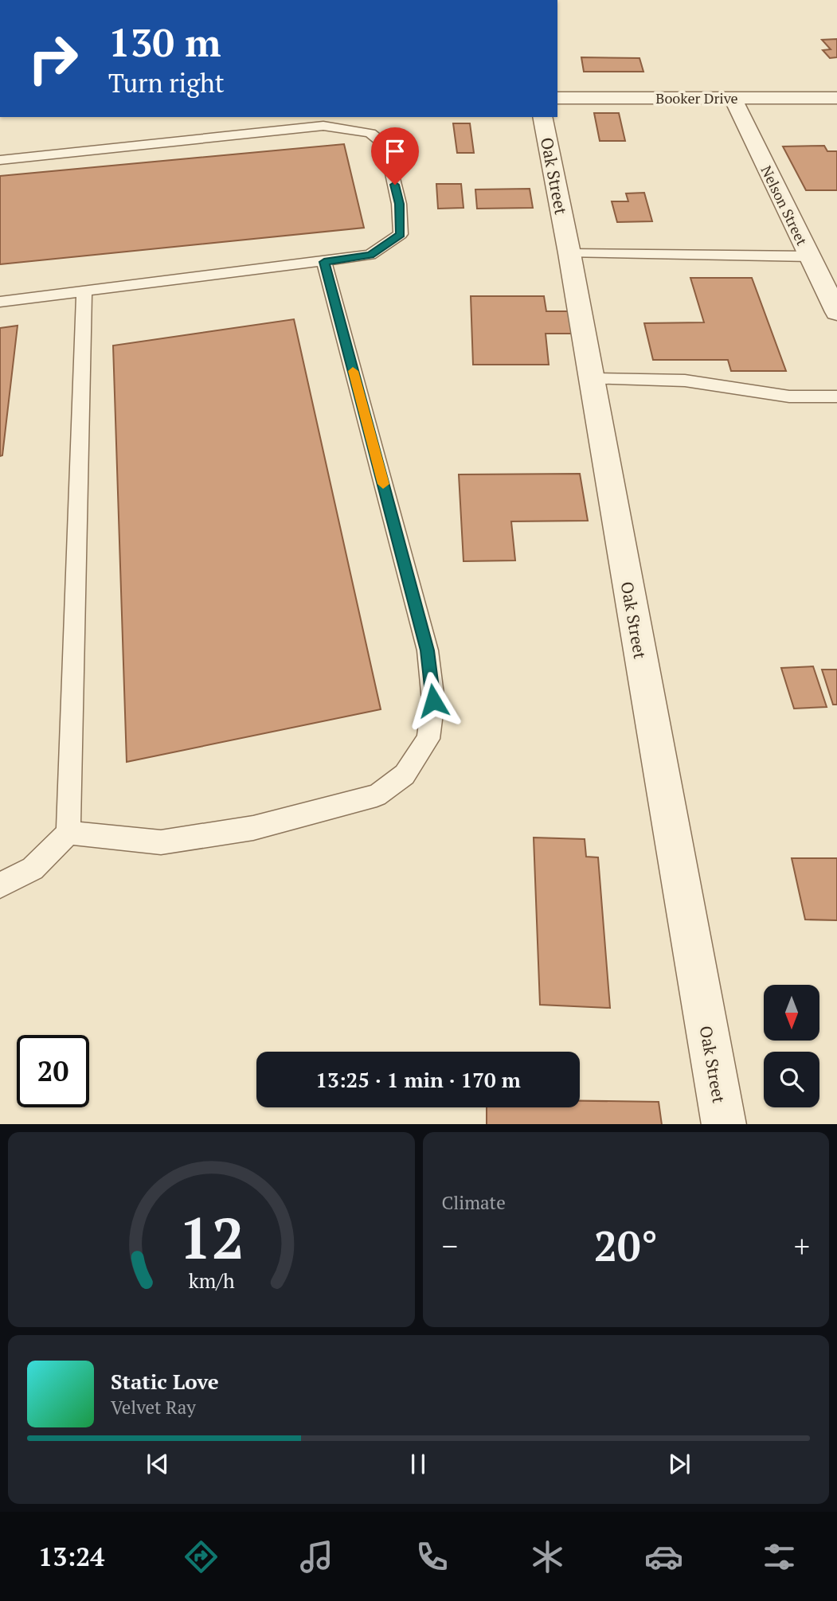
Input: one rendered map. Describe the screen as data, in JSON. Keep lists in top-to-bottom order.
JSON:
{
  "streets": {
    "street": ["Booker Drive", "Oak Street", "Nelson Street"]
  },
  "crossings": [
    ["Booker Drive", "Nelson Street"]
  ],
  "north": "bottom",
  "page": {
    "turn": ["130 m", "Turn right"],
    "limit": "20",
    "trip": "13:25 · 1 min · 170 m",
    "tile": "Climate",
    "heat": ["−", "20°", "+"],
    "song": ["Static Love", "Velvet Ray"],
    "tabs": "13:24",
    "gauge": ["12", "km/h"]
  }
}
